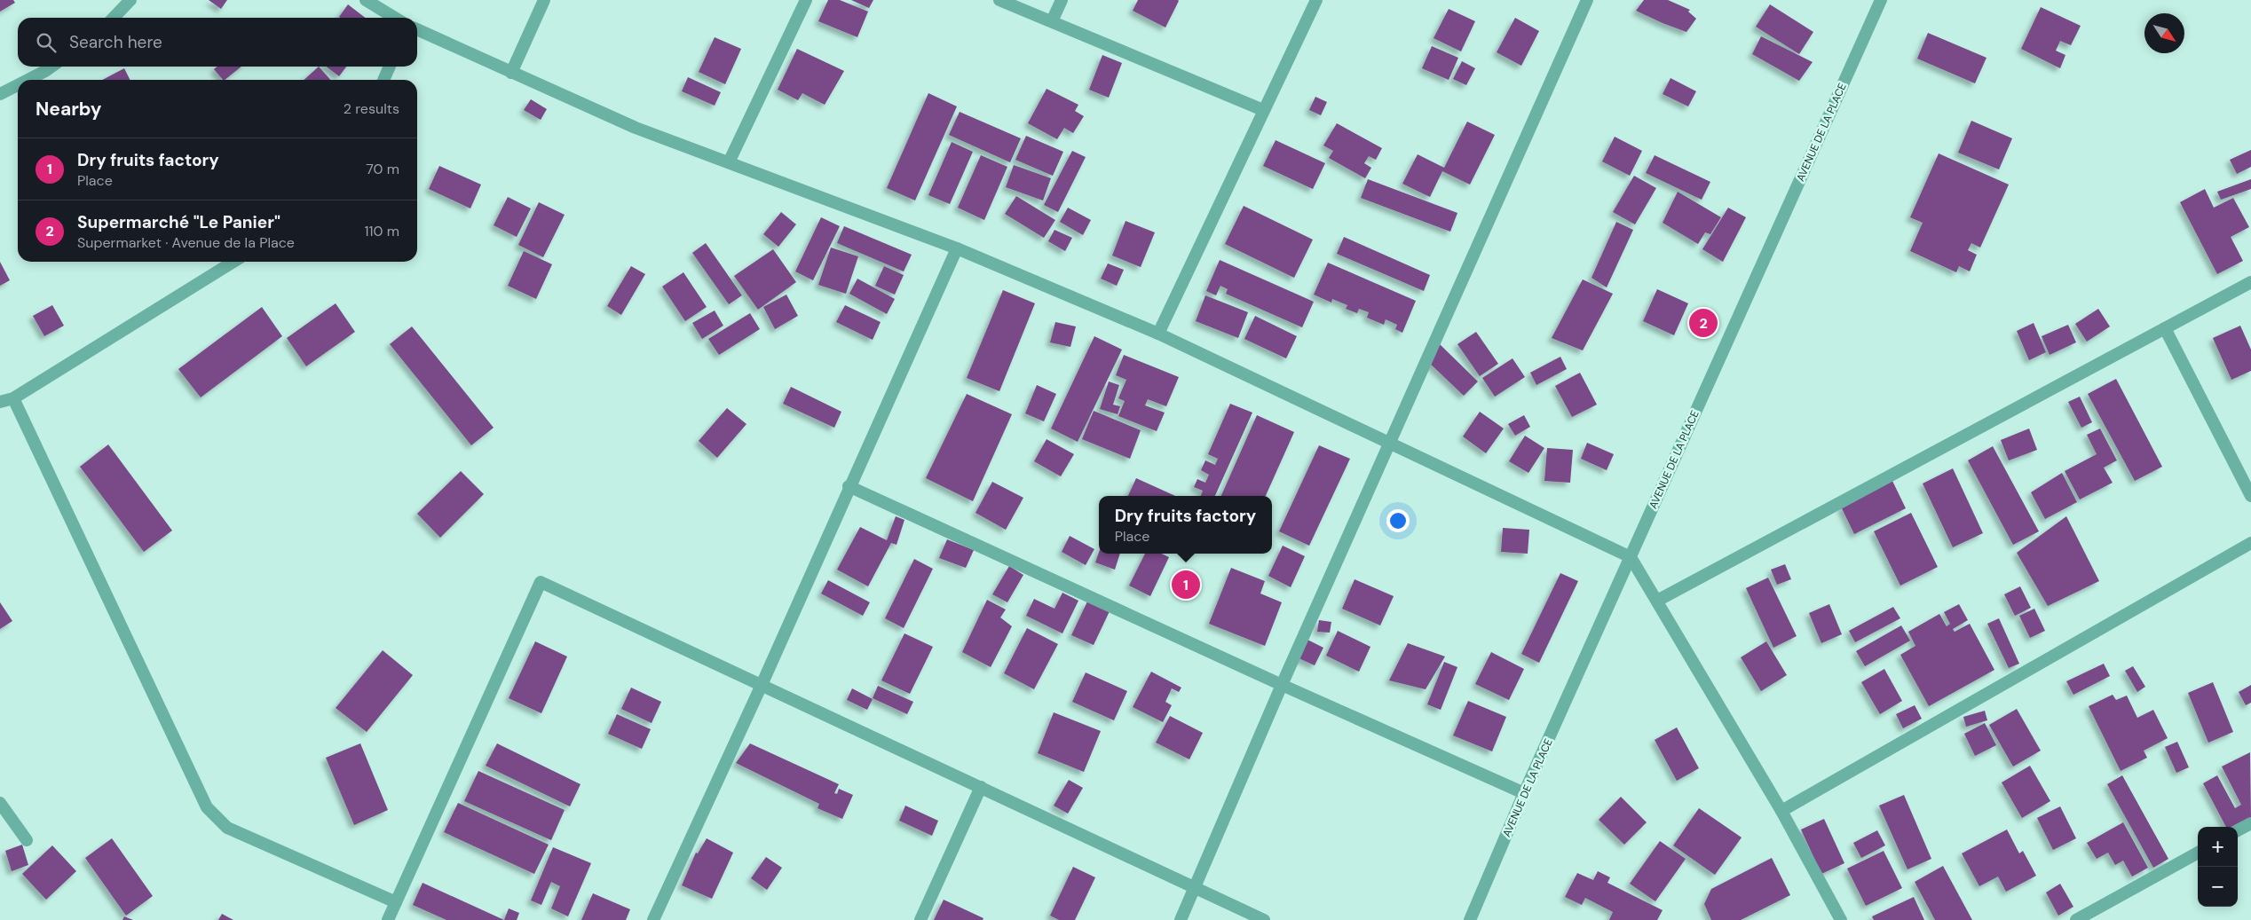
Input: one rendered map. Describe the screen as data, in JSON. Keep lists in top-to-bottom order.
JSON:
{
  "streets": {
    "street": ["AVENUE DE LA PLACE"]
  },
  "north": "bottom right",
  "page": {
    "search": "Search here",
    "heading": ["Nearby", "2 results"],
    "list": [
      {
        "mark": "1",
        "name": "Dry fruits factory",
        "note": "Place",
        "value": "70 m"
      },
      {
        "mark": "2",
        "name": "Supermarché \"Le Panier\"",
        "note": "Supermarket · Avenue de la Place",
        "value": "110 m"
      }
    ],
    "pins": ["2", "1"],
    "popup": ["Dry fruits factory", "Place"],
    "map_buttons": ["+", "−"]
  }
}
